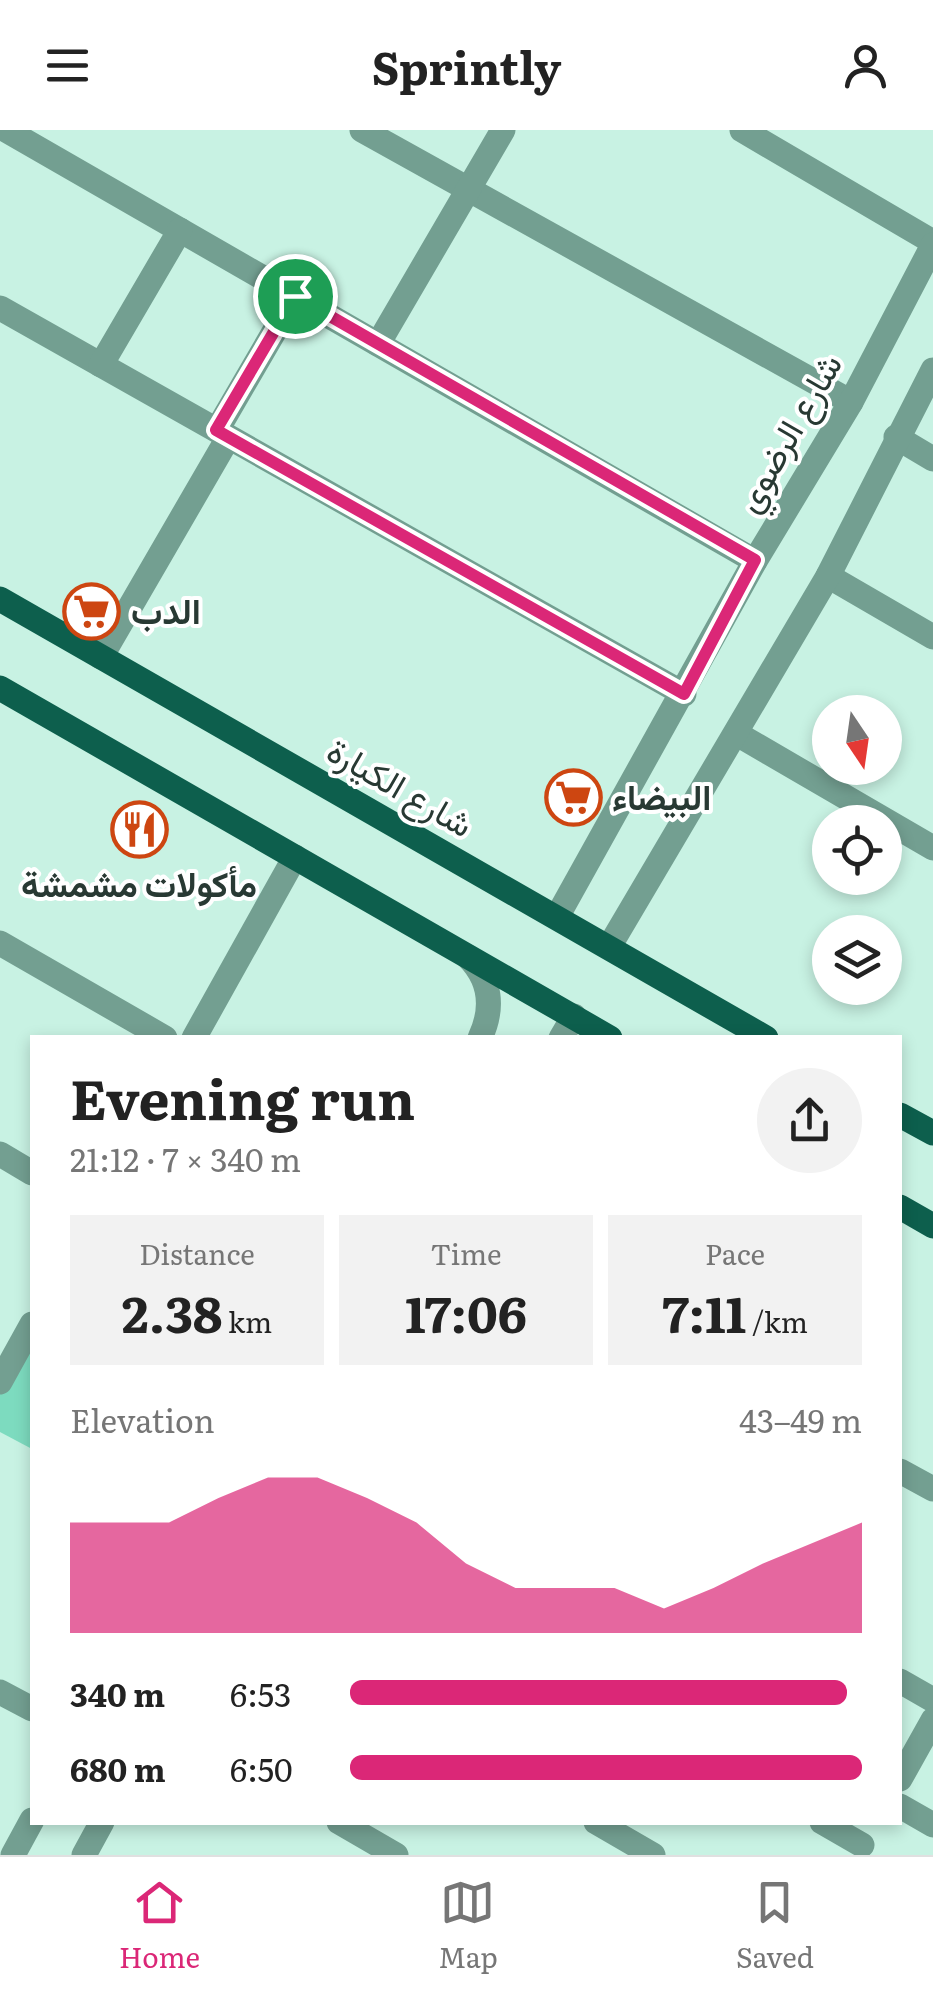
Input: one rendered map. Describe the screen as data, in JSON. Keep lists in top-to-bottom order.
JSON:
{
  "streets": {
    "main road": ["شارع الكيارة"],
    "street": ["شارع الرضوي"]
  },
  "crossings": [
    ["شارع الرضوي", "شارع الكيارة"]
  ],
  "places": {
    "supermarket": ["الدب", "البيضاء"],
    "restaurant": ["مأكولات مشمشة"]
  },
  "north": "bottom",
  "page": {
    "header": "Sprintly",
    "heading": ["Evening run", "21:12 · 7 × 340 m"],
    "stats": [
      ["Distance", "2.38 km"],
      ["Time", "17:06"],
      ["Pace", "7:11 /km"]
    ],
    "chart": ["Elevation", "43–49 m"],
    "list": [
      {
        "name": "340 m",
        "note": "6:53"
      },
      {
        "name": "680 m",
        "note": "6:50"
      }
    ],
    "tabs": ["Home", "Map", "Saved"]
  }
}
